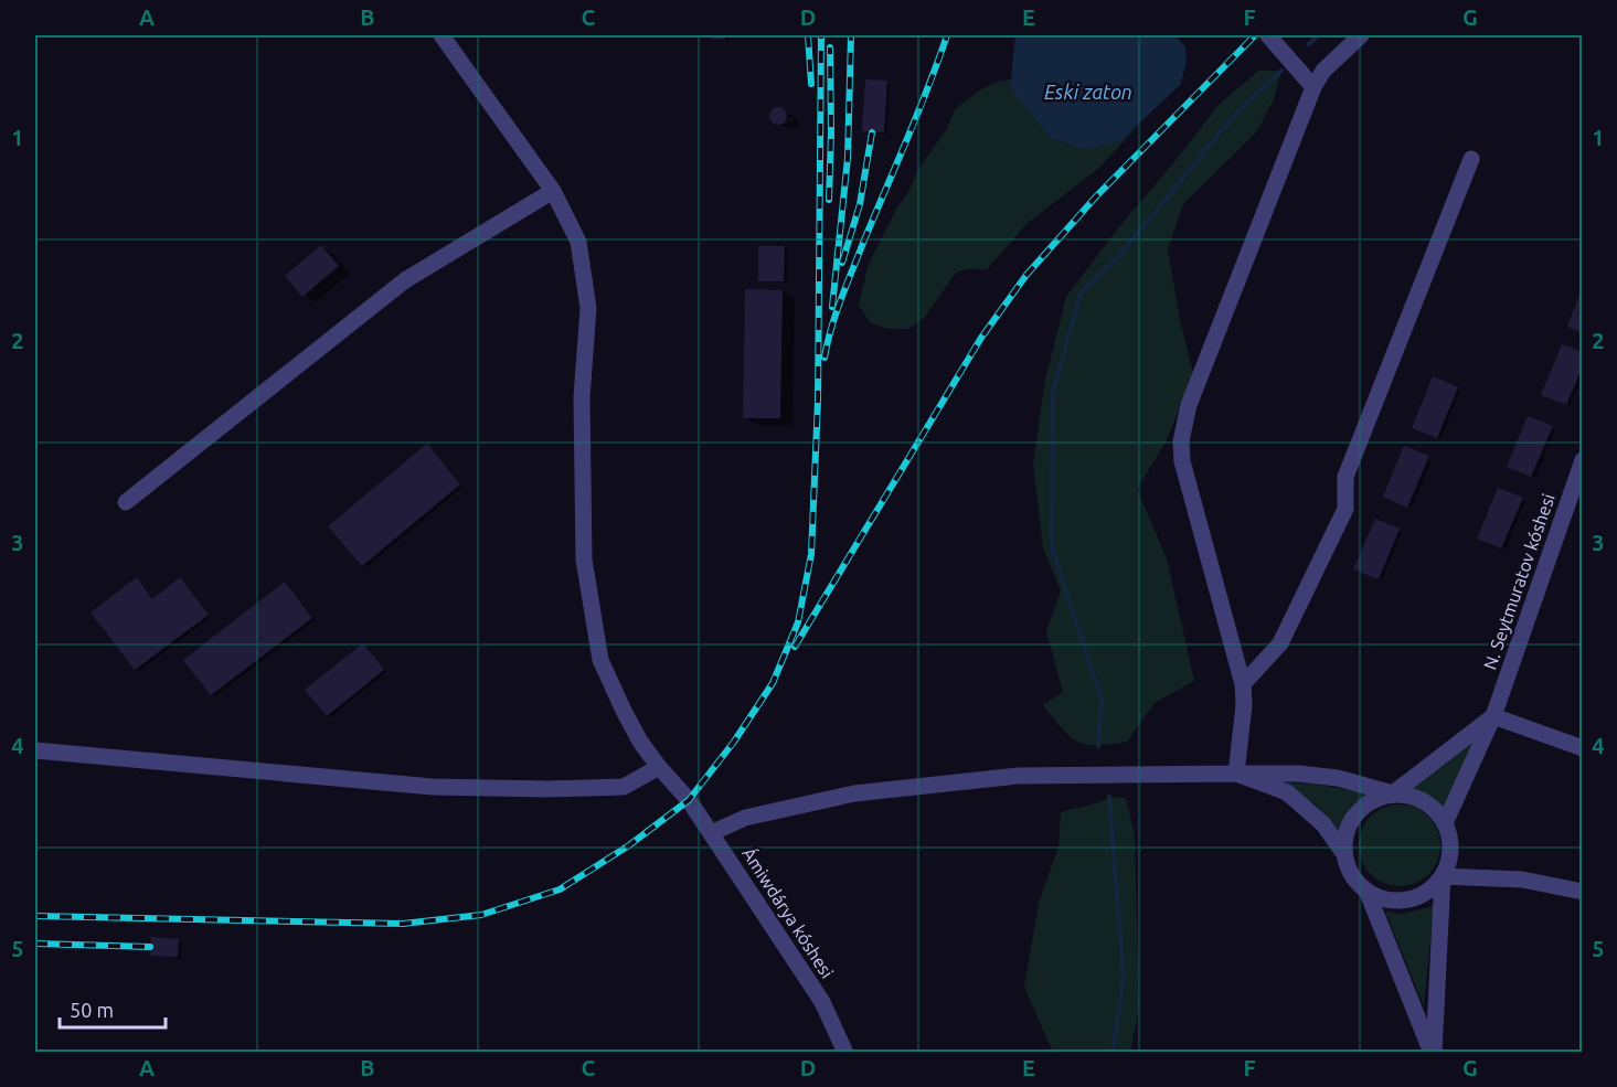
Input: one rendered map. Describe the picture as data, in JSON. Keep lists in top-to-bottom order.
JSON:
{
  "streets": {
    "street": ["N. Seytmuratov kóshesi", "Ámiwdárya kóshesi"]
  },
  "water": ["Eski zaton"],
  "scale_bar": "50 m",
  "grid": {
    "columns": [
      "A",
      "B",
      "C",
      "D",
      "E",
      "F",
      "G"
    ],
    "rows": [
      "1",
      "2",
      "3",
      "4",
      "5"
    ]
  }
}
